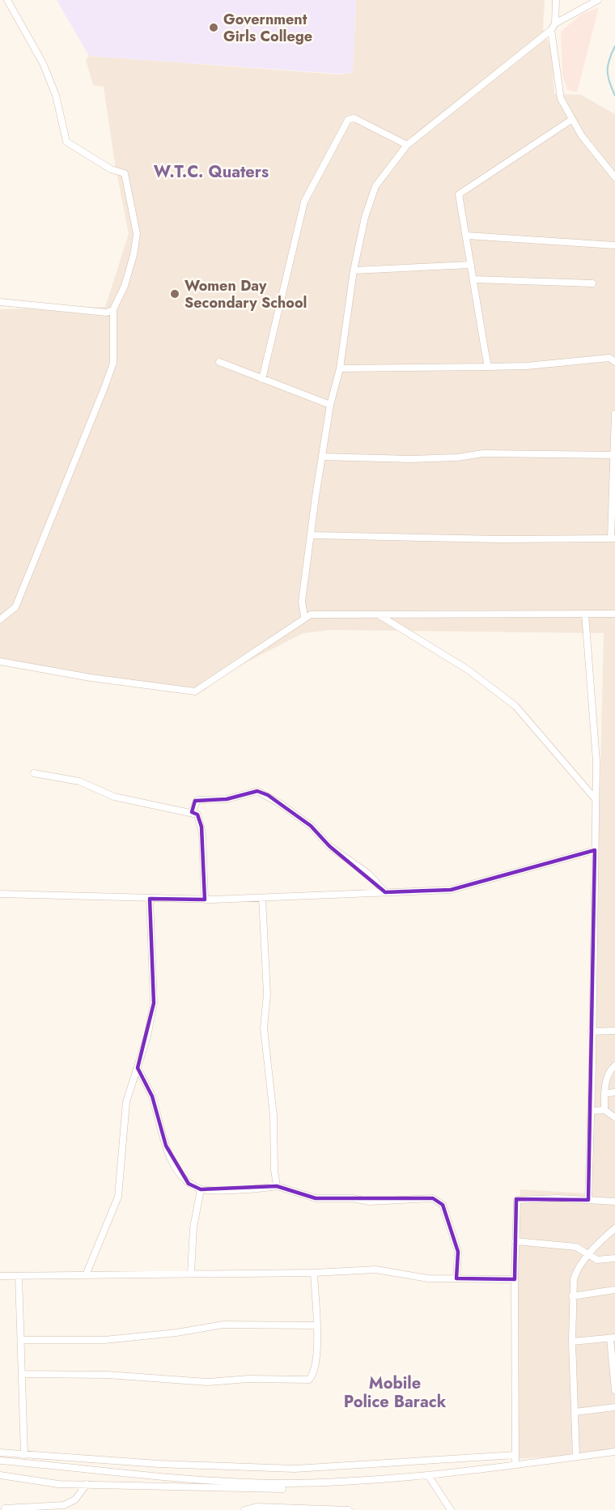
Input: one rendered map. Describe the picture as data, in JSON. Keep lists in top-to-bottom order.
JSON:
{
  "districts": ["W.T.C. Quaters", "Mobile Police Barack"],
  "places": ["Government Girls College", "Women Day Secondary School"]
}
